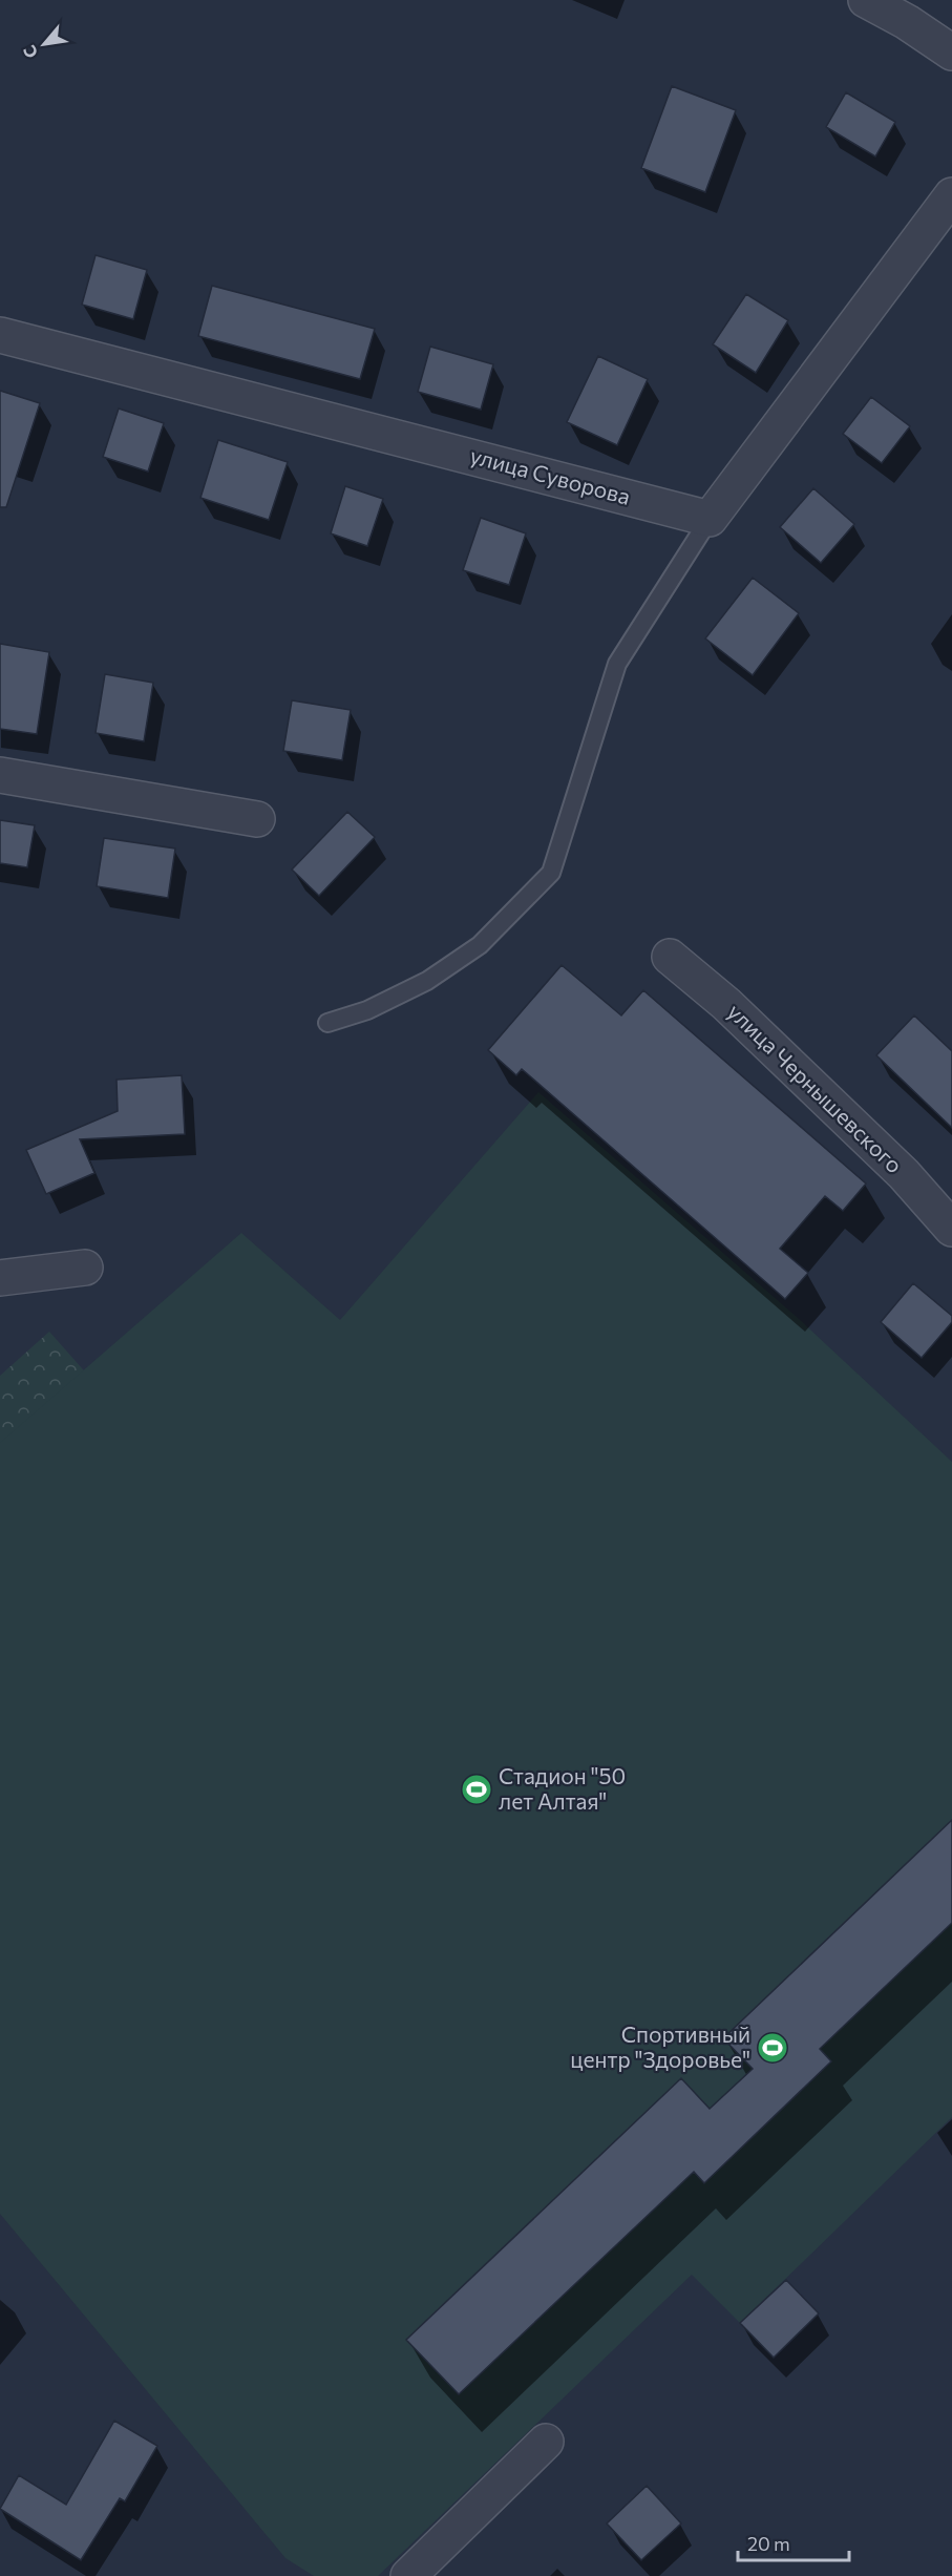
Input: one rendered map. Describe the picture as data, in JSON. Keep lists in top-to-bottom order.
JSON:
{
  "streets": {
    "street": ["улица Суворова", "улица Чернышевского"]
  },
  "places": {
    "sports": ["Стадион \"50 лет Алтая\"", "Спортивный центр \"Здоровье\""]
  },
  "scale_bar": "20 m",
  "north": "bottom left"
}
